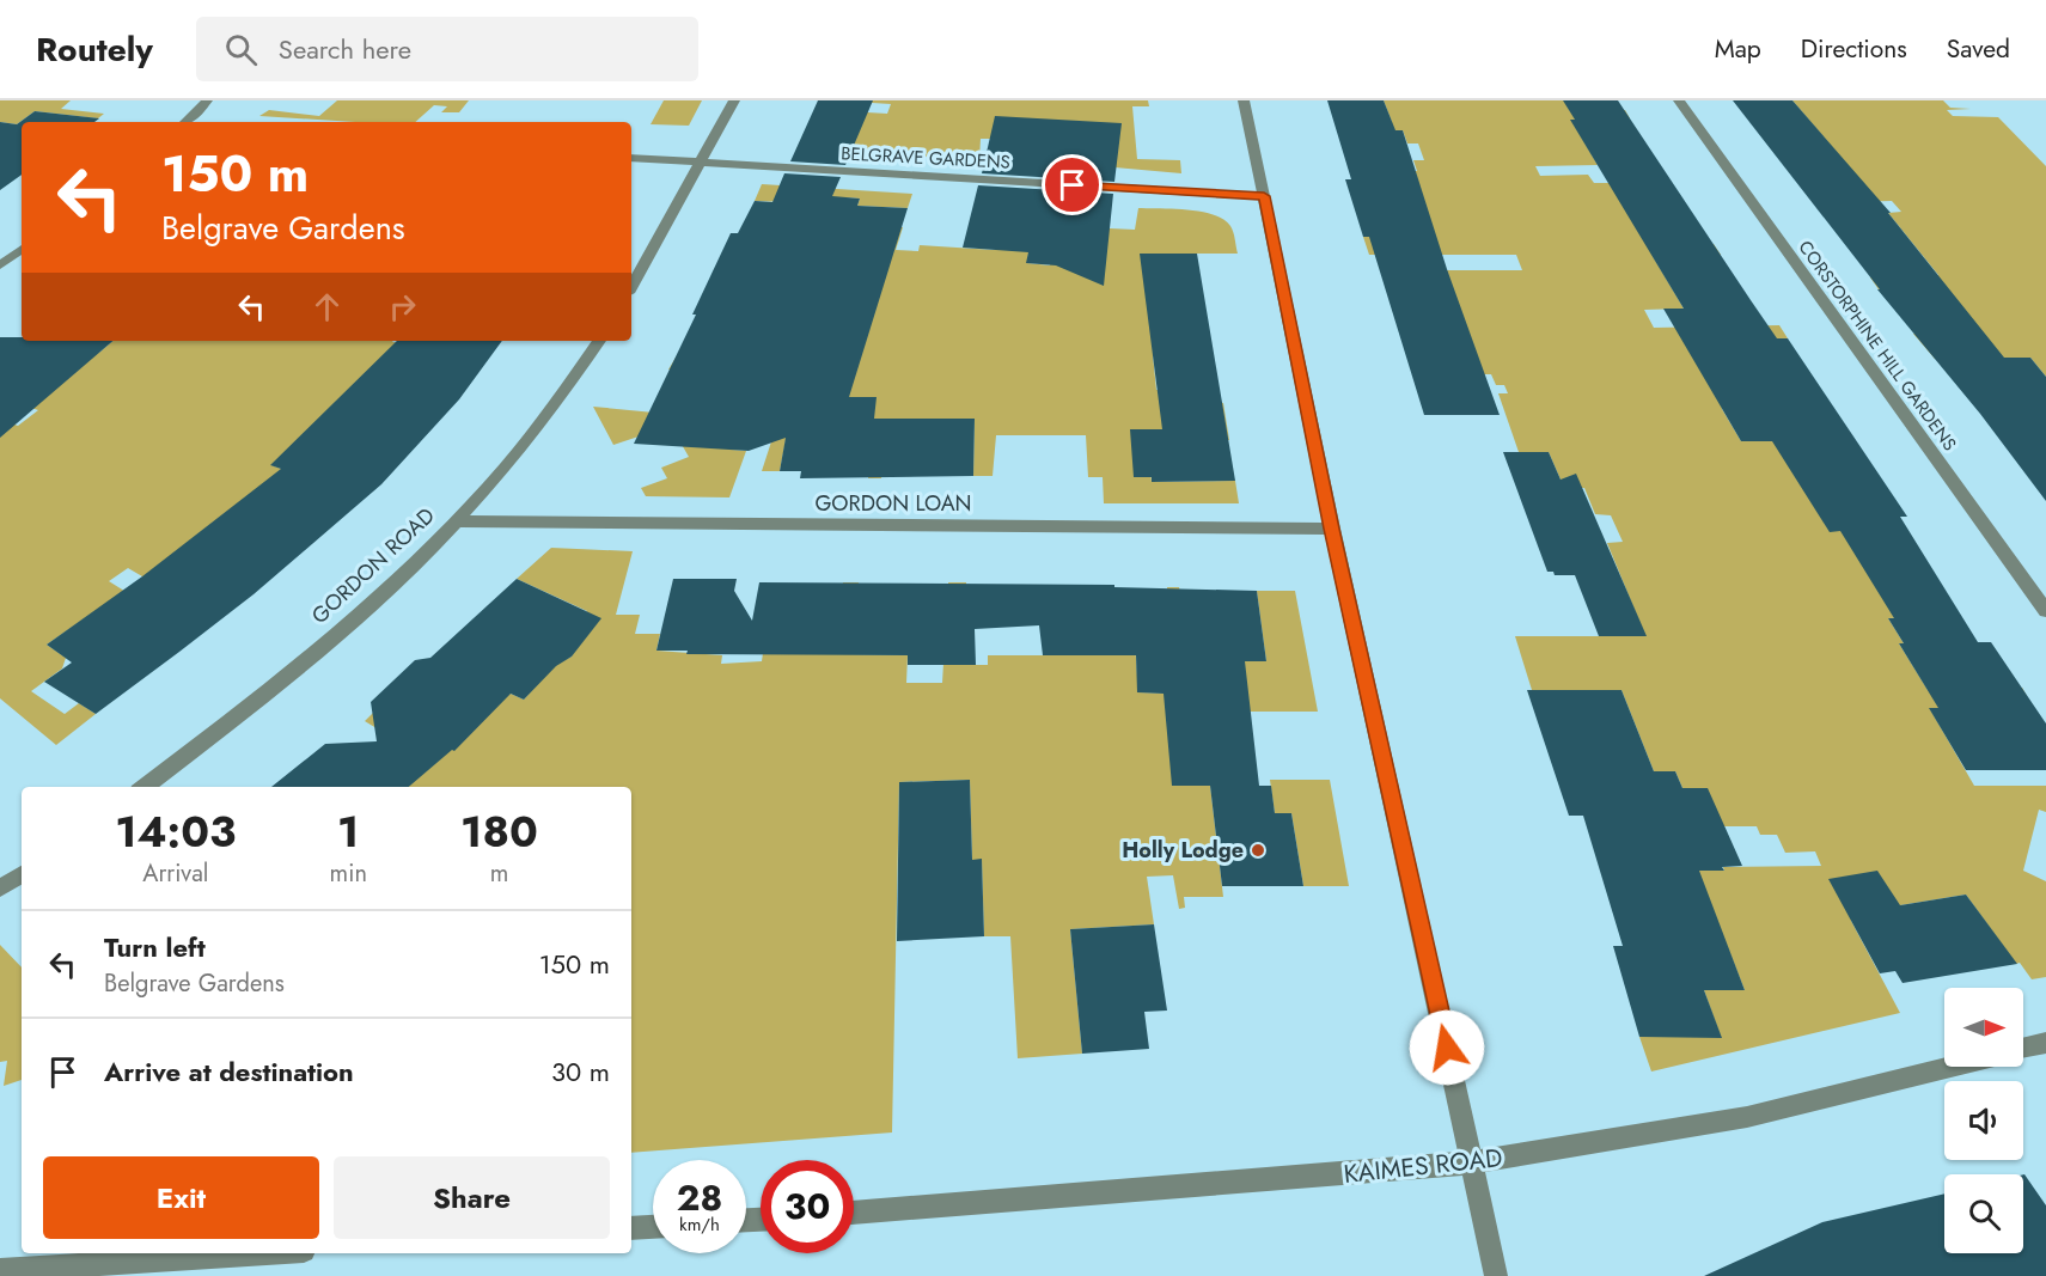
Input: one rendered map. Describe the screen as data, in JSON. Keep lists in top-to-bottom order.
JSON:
{
  "streets": {
    "street": [
      "BELGRAVE GARDENS",
      "CORSTORPHINE HILL GARDENS",
      "GORDON LOAN",
      "GORDON ROAD",
      "KAIMES ROAD"
    ]
  },
  "crossings": [
    ["GORDON LOAN", "GORDON ROAD"]
  ],
  "places": ["Holly Lodge"],
  "north": "right",
  "page": {
    "header": "Routely",
    "search": "Search here",
    "nav": ["Map", "Directions", "Saved"],
    "turn": ["150 m", "Belgrave Gardens"],
    "eta": [
      "14:03",
      "Arrival",
      "1",
      "min",
      "180",
      "m"
    ],
    "list": [
      {
        "name": "Turn left",
        "note": "Belgrave Gardens",
        "value": "150 m"
      },
      {
        "name": "Arrive at destination",
        "value": "30 m"
      }
    ],
    "buttons": ["Exit", "Share"],
    "speed": "28 km/h",
    "limit": "30"
  }
}
